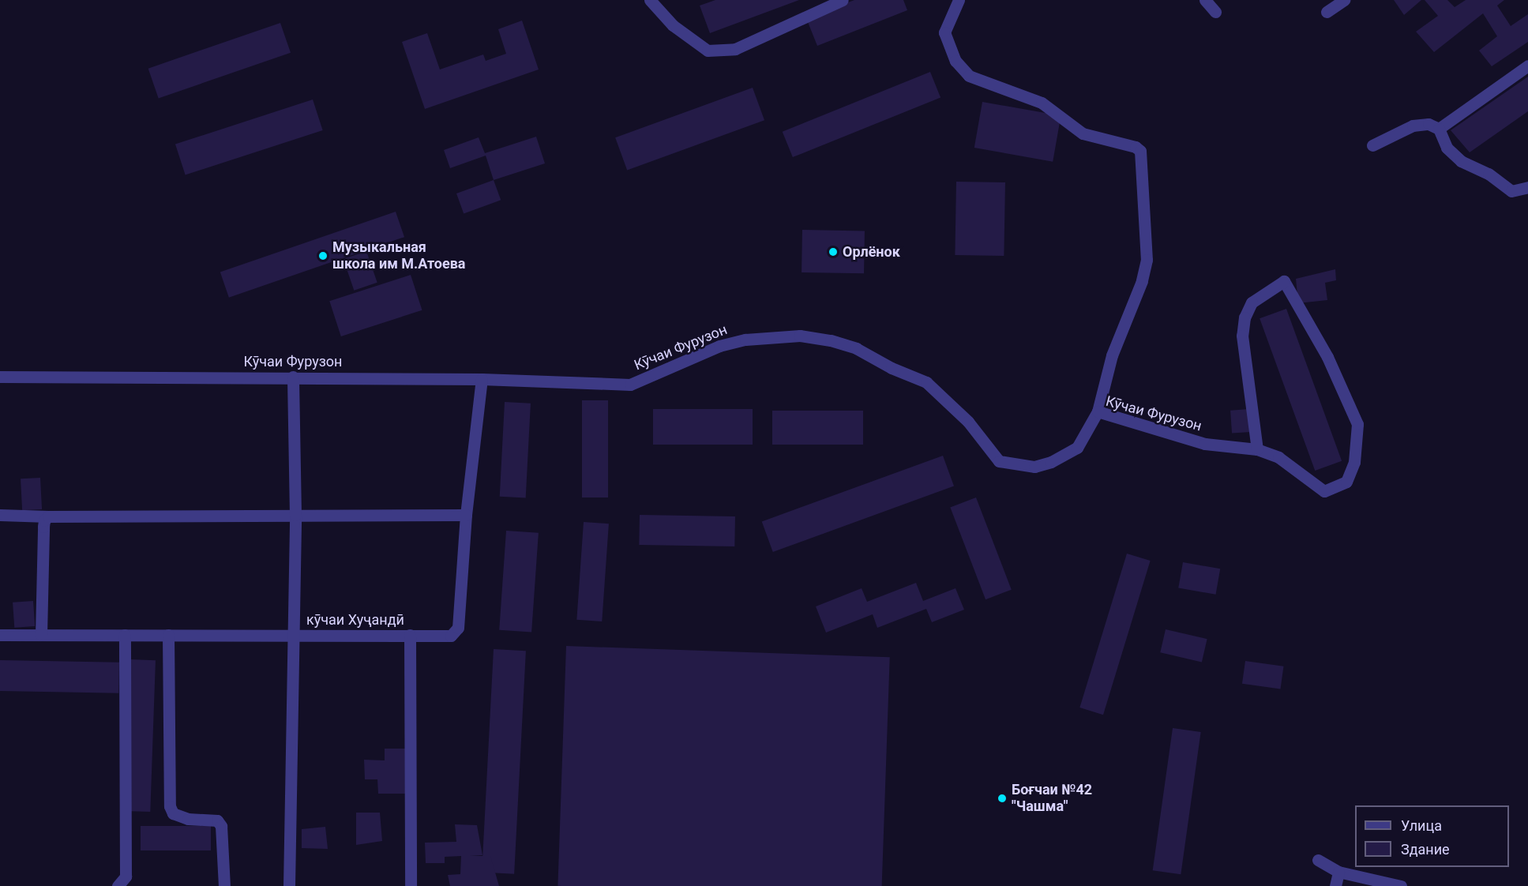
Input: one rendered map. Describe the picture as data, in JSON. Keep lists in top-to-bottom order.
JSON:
{
  "streets": {
    "street": ["Кӯчаи Фурузон", "кӯчаи Хуҷандӣ"]
  },
  "crossings": [
    ["Кӯчаи Фурузон", "кӯчаи Хуҷандӣ"]
  ],
  "places": ["Орлёнок", "Музыкальная школа им М.Атоева", "Боғчаи №42 \"Чашма\""],
  "legend": ["Улица", "Здание"]
}
